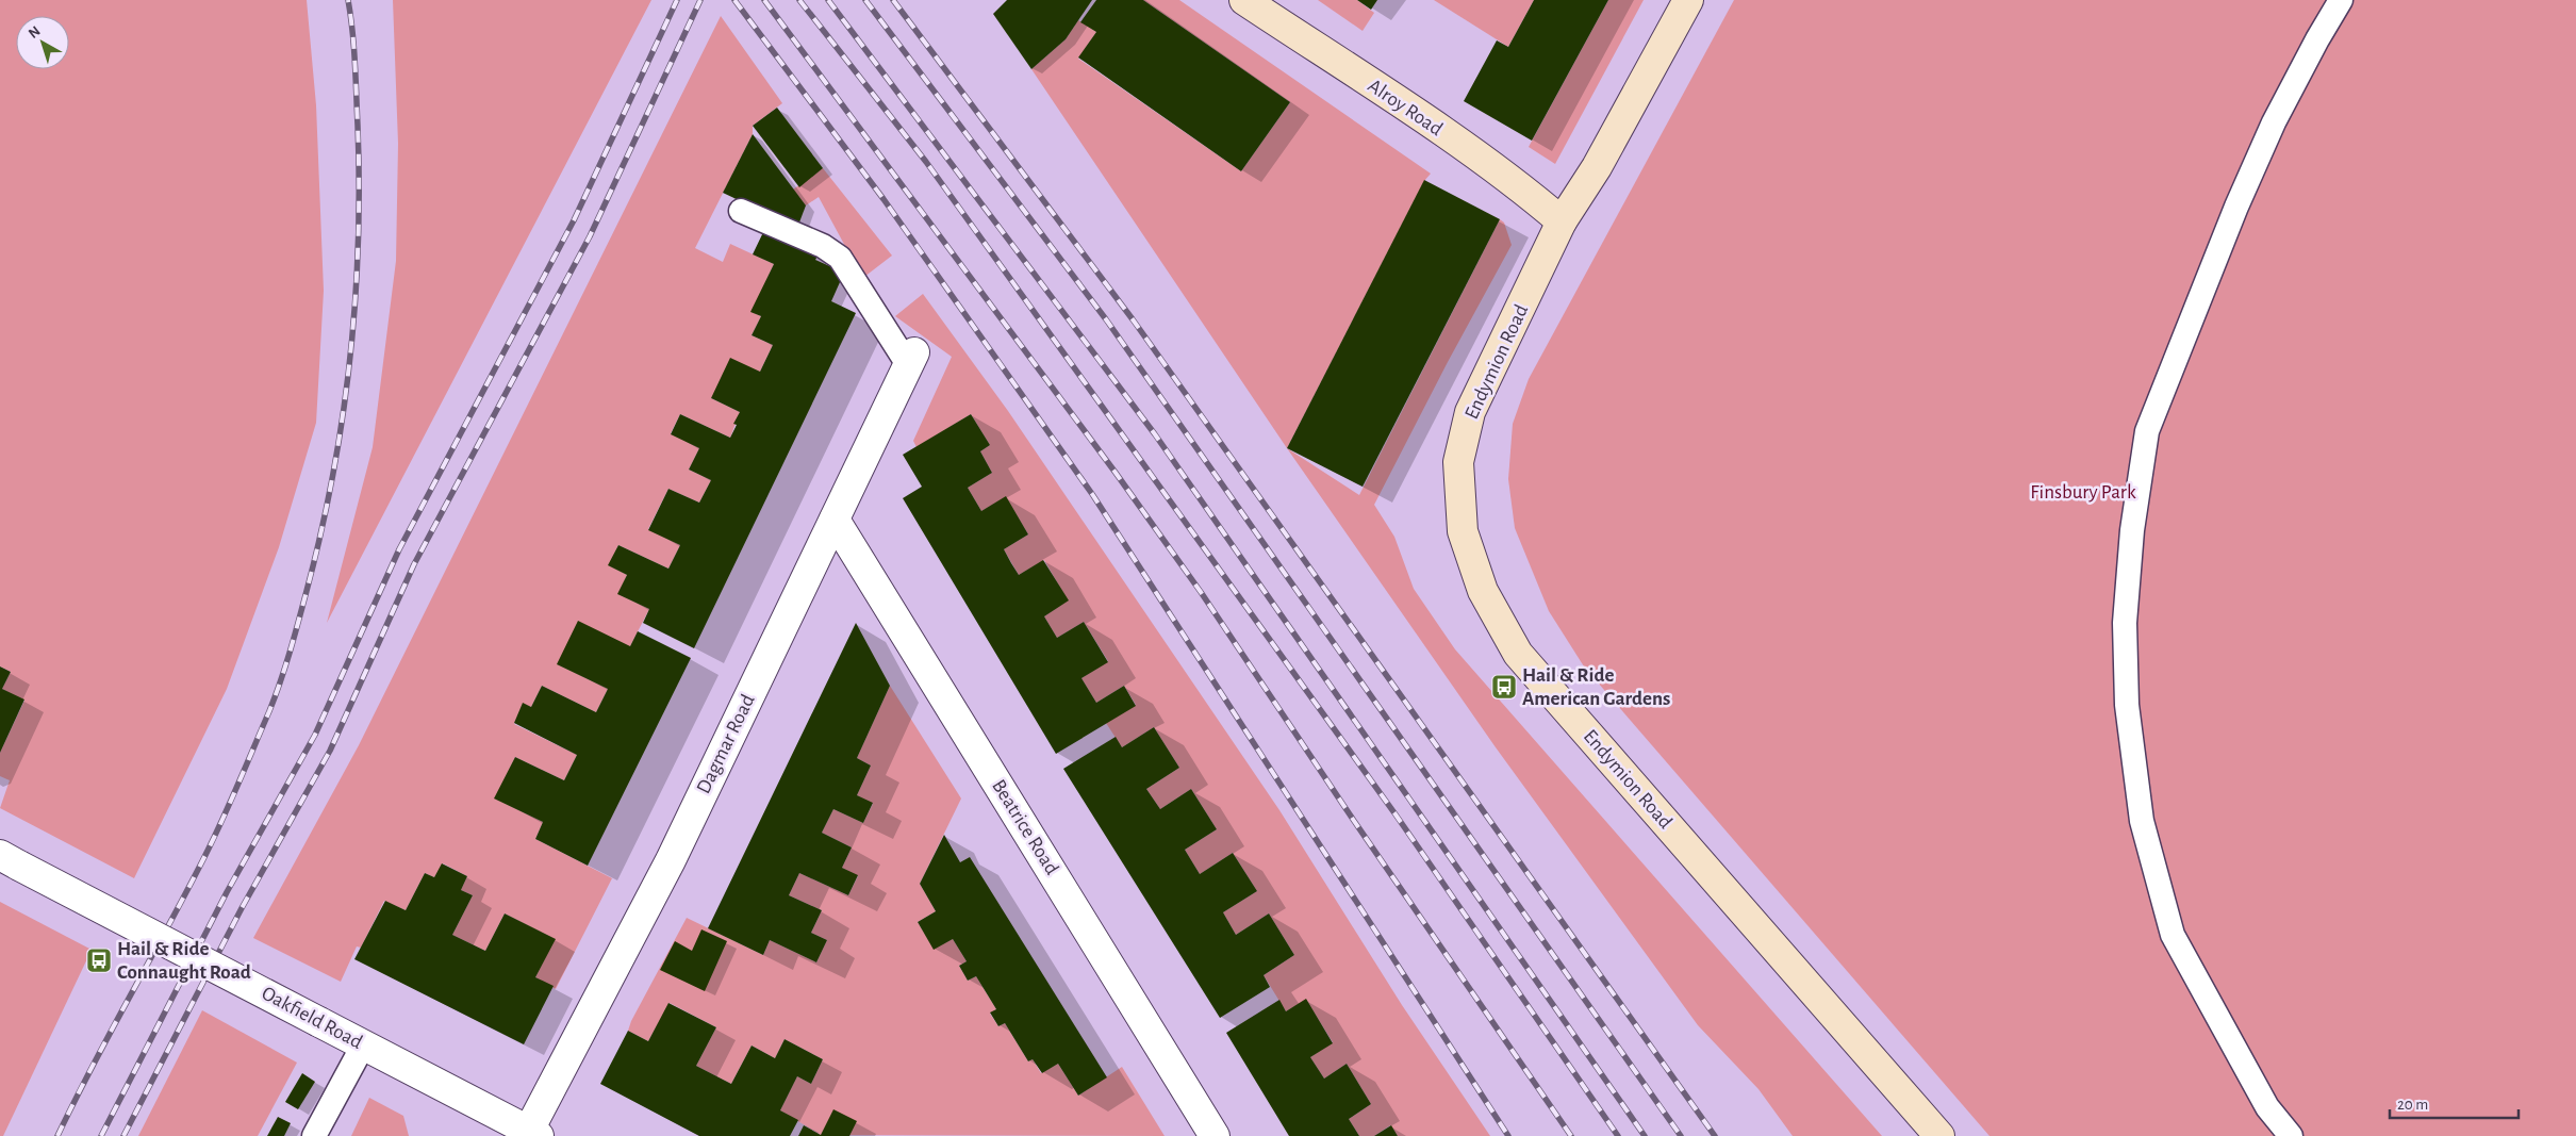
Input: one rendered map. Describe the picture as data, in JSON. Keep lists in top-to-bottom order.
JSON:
{
  "streets": {
    "main road": ["Alroy Road", "Endymion Road"],
    "street": ["Dagmar Road", "Beatrice Road", "Oakfield Road"]
  },
  "crossings": [
    ["Alroy Road", "Endymion Road"],
    ["Dagmar Road", "Beatrice Road"],
    ["Dagmar Road", "Oakfield Road"]
  ],
  "parks": ["Finsbury Park"],
  "places": {
    "bus stop": ["Hail & Ride American Gardens", "Hail & Ride Connaught Road"]
  },
  "scale_bar": "20 m",
  "north": "top left"
}
